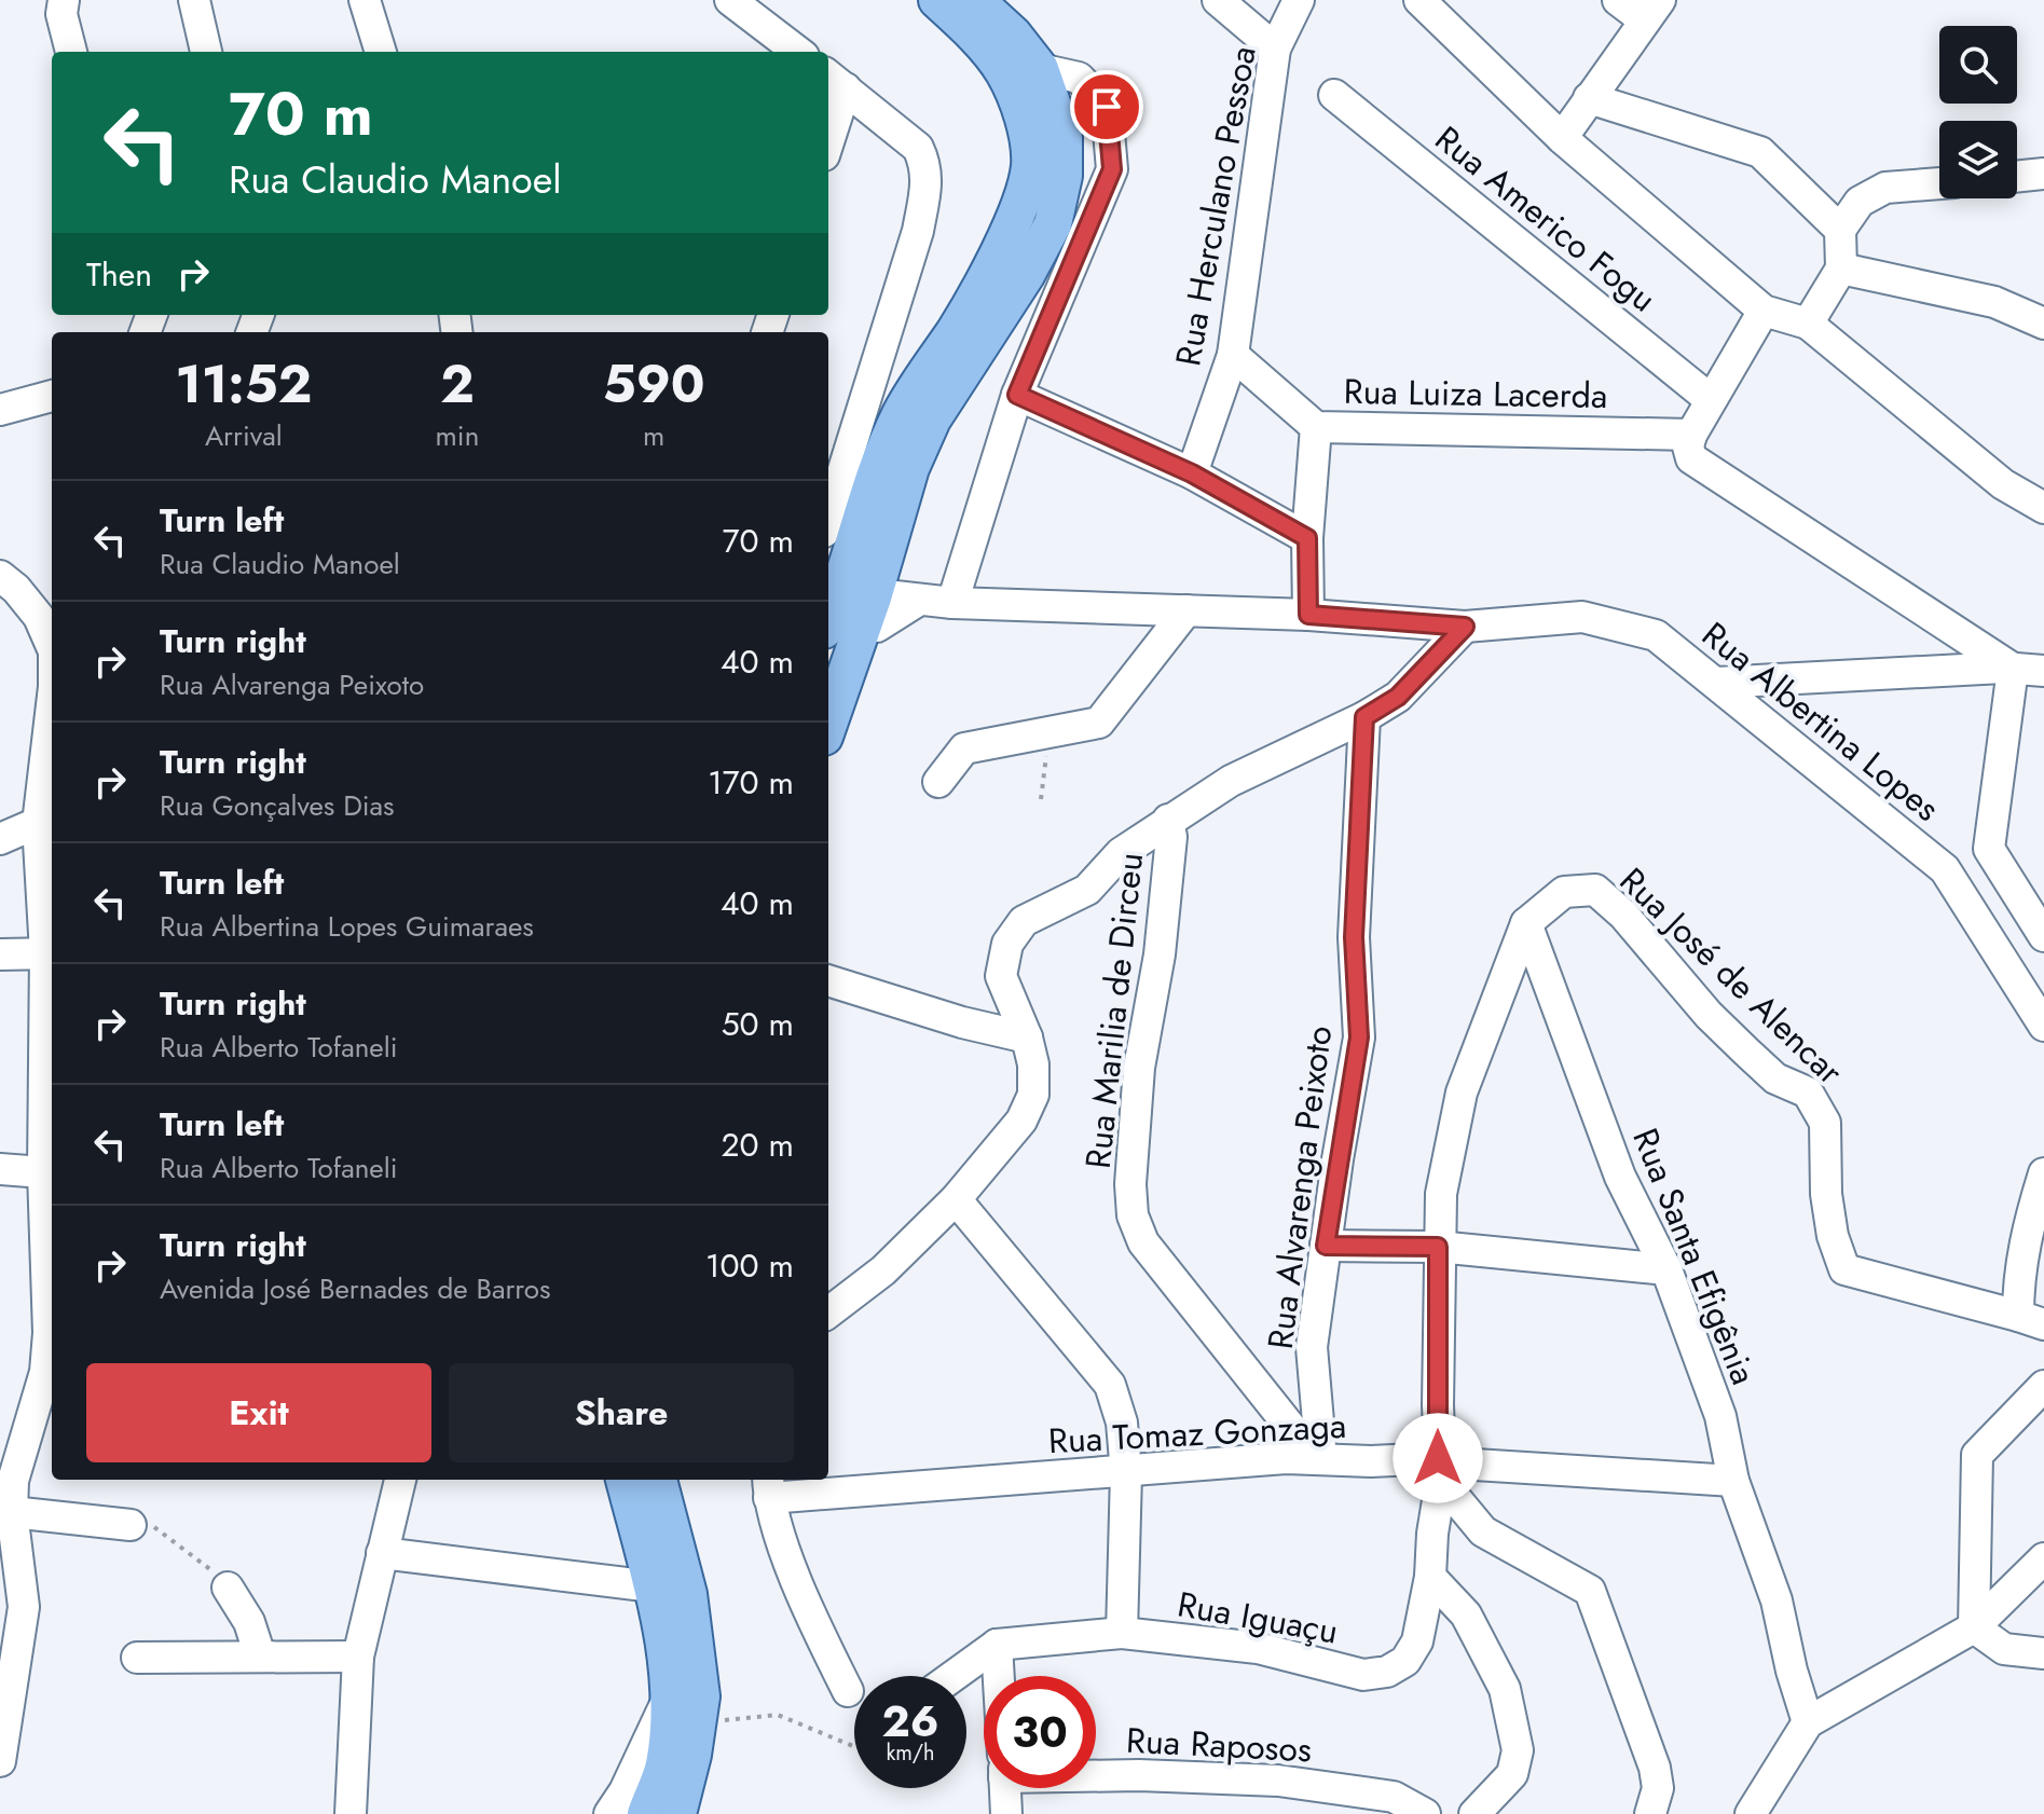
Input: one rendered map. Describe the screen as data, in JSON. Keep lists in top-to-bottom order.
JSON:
{
  "streets": {
    "street": [
      "Rua Herculano Pessoa",
      "Rua Americo Fogu",
      "Rua Luiza Lacerda",
      "Rua Albertina Lopes",
      "Rua José de Alencar",
      "Rua Marilia de Dirceu",
      "Rua Alvarenga Peixoto",
      "Rua Santa Efigênia",
      "Rua Tomaz Gonzaga",
      "Rua Iguaçu",
      "Rua Raposos"
    ]
  },
  "crossings": [
    ["Rua Herculano Pessoa", "Rua Luiza Lacerda"],
    ["Rua José de Alencar", "Rua Santa Efigênia"],
    ["Rua José de Alencar", "Rua Tomaz Gonzaga"],
    ["Rua José de Alencar", "Rua Iguaçu"],
    ["Rua Marilia de Dirceu", "Rua Alvarenga Peixoto"],
    ["Rua Marilia de Dirceu", "Rua Tomaz Gonzaga"],
    ["Rua Alvarenga Peixoto", "Rua Tomaz Gonzaga"],
    ["Rua Santa Efigênia", "Rua Tomaz Gonzaga"],
    ["Rua Tomaz Gonzaga", "Rua Iguaçu"]
  ],
  "page": {
    "turn": ["70 m", "Rua Claudio Manoel"],
    "then": "Then",
    "eta": [
      "11:52",
      "Arrival",
      "2",
      "min",
      "590",
      "m"
    ],
    "list": [
      {
        "name": "Turn left",
        "note": "Rua Claudio Manoel",
        "value": "70 m"
      },
      {
        "name": "Turn right",
        "note": "Rua Alvarenga Peixoto",
        "value": "40 m"
      },
      {
        "name": "Turn right",
        "note": "Rua Gonçalves Dias",
        "value": "170 m"
      },
      {
        "name": "Turn left",
        "note": "Rua Albertina Lopes Guimaraes",
        "value": "40 m"
      },
      {
        "name": "Turn right",
        "note": "Rua Alberto Tofaneli",
        "value": "50 m"
      },
      {
        "name": "Turn left",
        "note": "Rua Alberto Tofaneli",
        "value": "20 m"
      },
      {
        "name": "Turn right",
        "note": "Avenida José Bernades de Barros",
        "value": "100 m"
      }
    ],
    "buttons": ["Exit", "Share"],
    "speed": "26 km/h",
    "limit": "30"
  }
}
